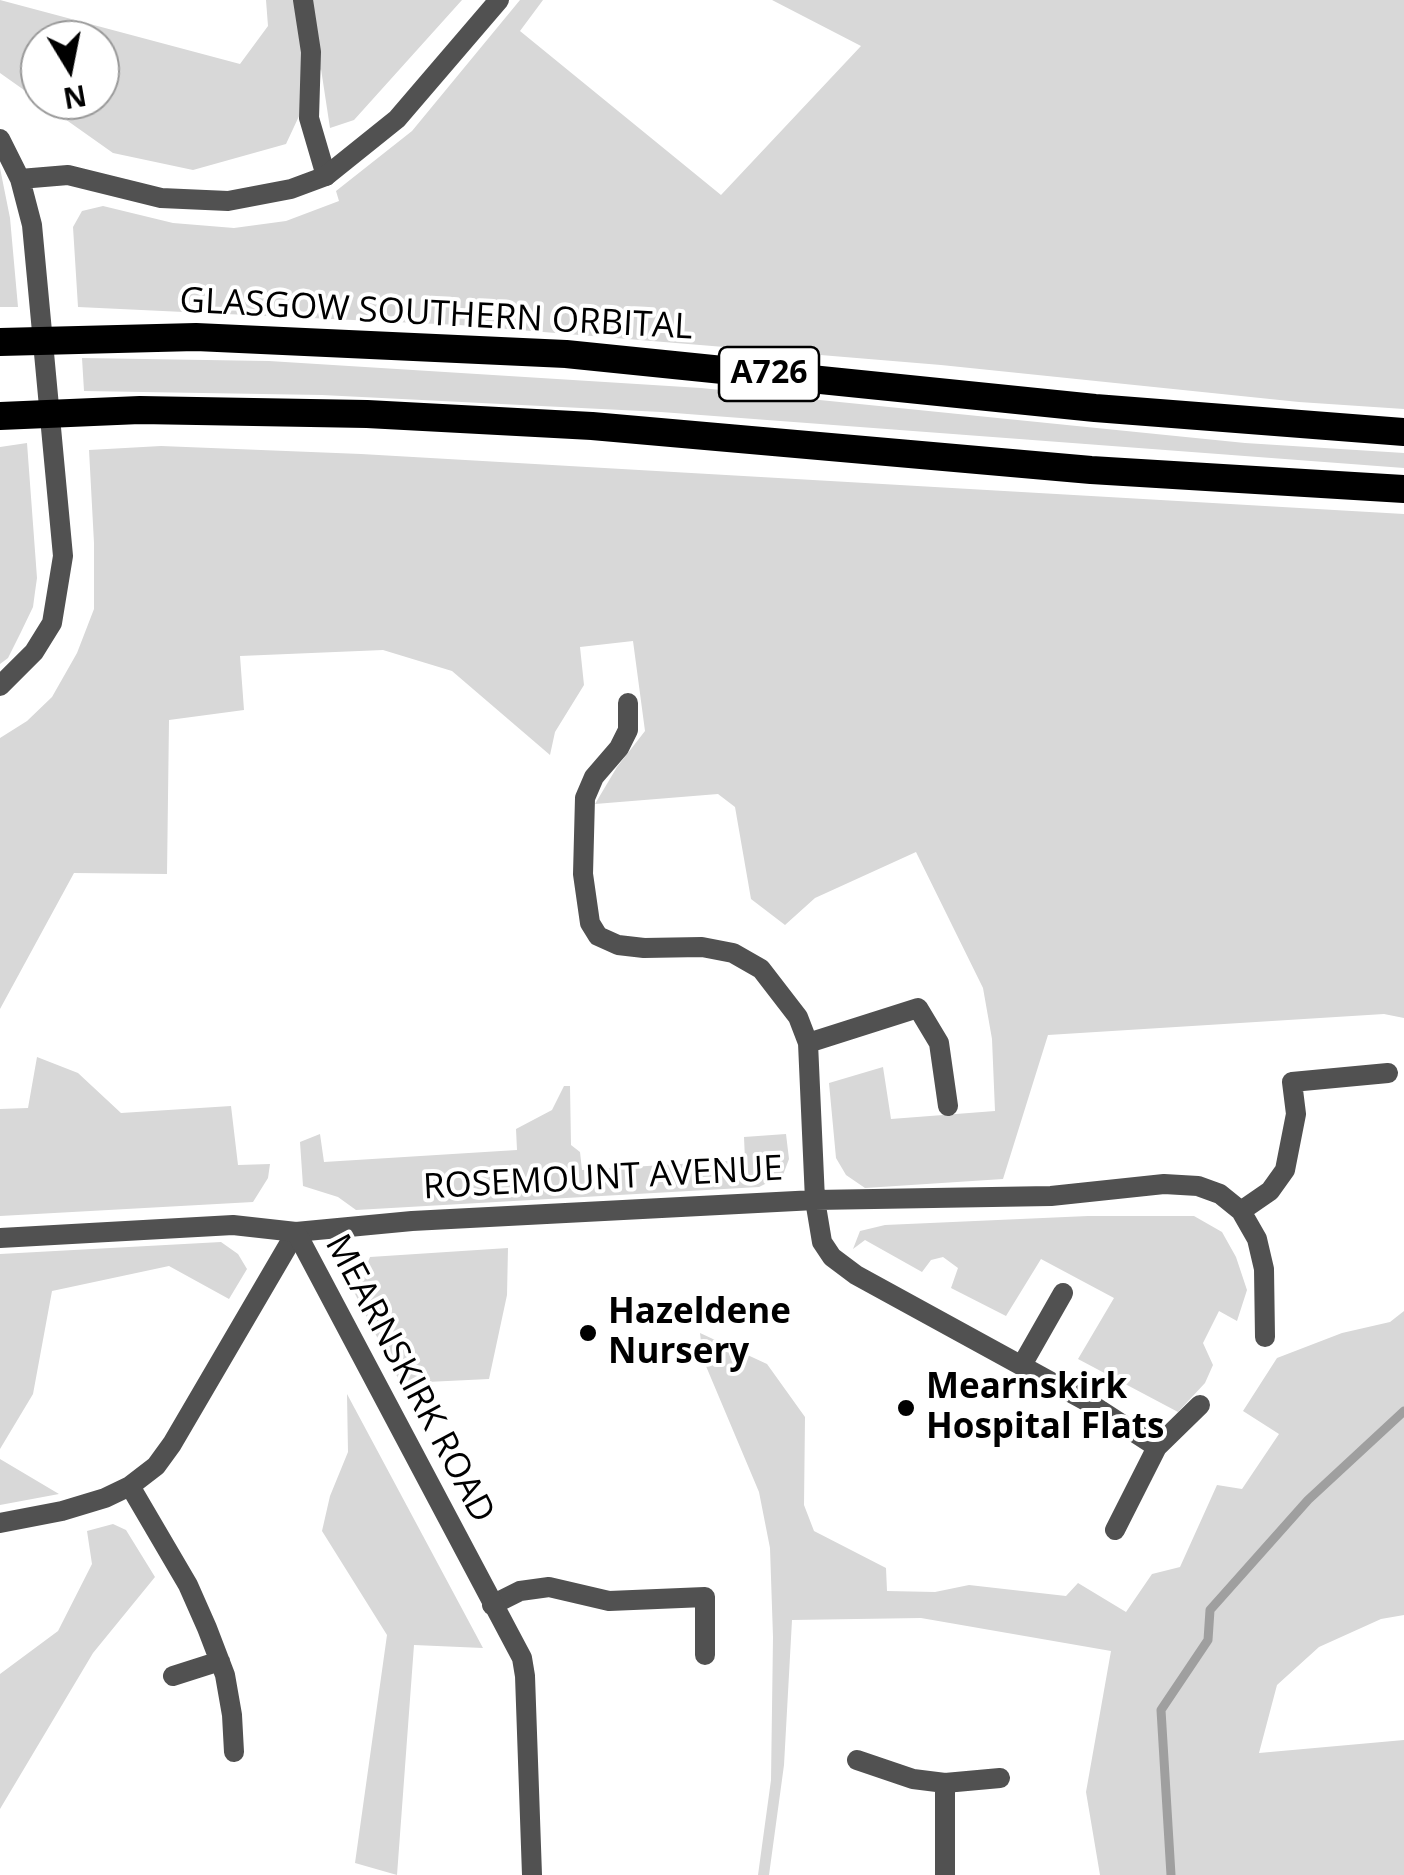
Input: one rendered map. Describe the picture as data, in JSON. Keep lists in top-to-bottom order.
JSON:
{
  "streets": {
    "highway": ["GLASGOW SOUTHERN ORBITAL", "A726"],
    "street": ["ROSEMOUNT AVENUE", "MEARNSKIRK ROAD"]
  },
  "crossings": [
    ["ROSEMOUNT AVENUE", "MEARNSKIRK ROAD"]
  ],
  "places": ["Hazeldene Nursery", "Mearnskirk Hospital Flats"],
  "north": "bottom"
}
